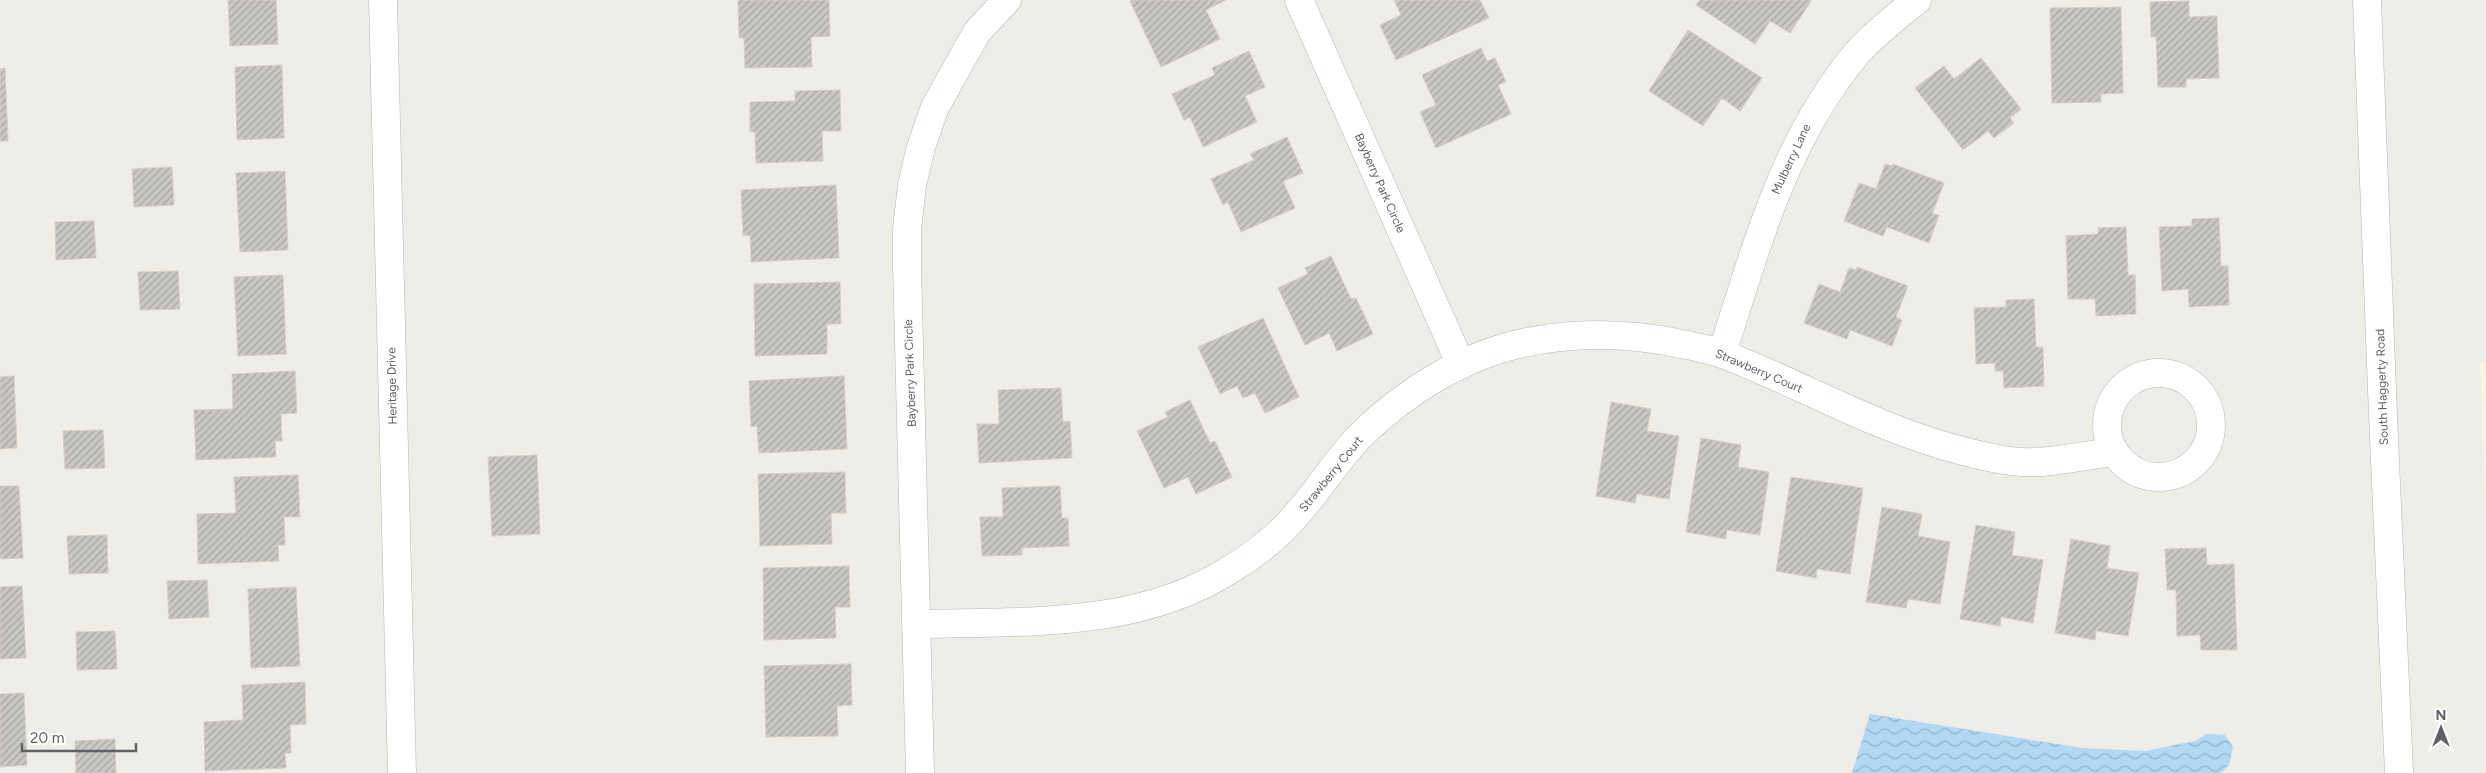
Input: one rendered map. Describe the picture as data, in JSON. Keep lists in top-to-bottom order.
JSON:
{
  "streets": {
    "street": [
      "Mulberry Lane",
      "Bayberry Park Circle",
      "Strawberry Court",
      "Heritage Drive",
      "South Haggerty Road"
    ]
  },
  "crossings": [
    ["Mulberry Lane", "Strawberry Court"],
    ["Bayberry Park Circle", "Strawberry Court"]
  ],
  "scale_bar": "20 m",
  "north": "top"
}
